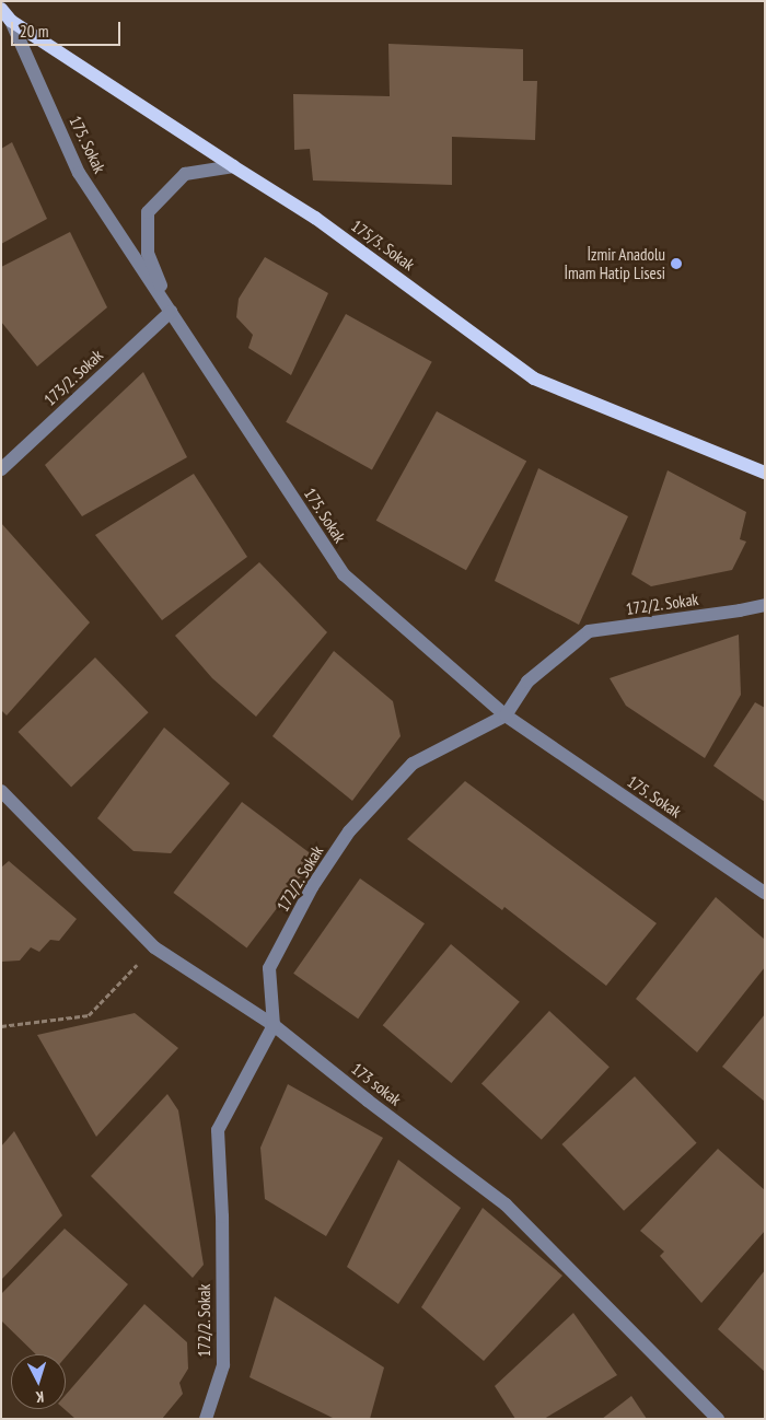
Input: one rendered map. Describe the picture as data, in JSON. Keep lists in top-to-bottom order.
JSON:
{
  "streets": {
    "main road": ["175/3. Sokak"],
    "street": [
      "175. Sokak",
      "173/2. Sokak",
      "172/2. Sokak",
      "173 sokak"
    ]
  },
  "crossings": [
    ["175. Sokak", "175/3. Sokak"],
    ["175. Sokak", "173/2. Sokak"],
    ["175. Sokak", "172/2. Sokak"],
    ["172/2. Sokak", "173 sokak"]
  ],
  "places": ["İzmir Anadolu İmam Hatip Lisesi"],
  "scale_bar": "20 m",
  "north": "bottom"
}
